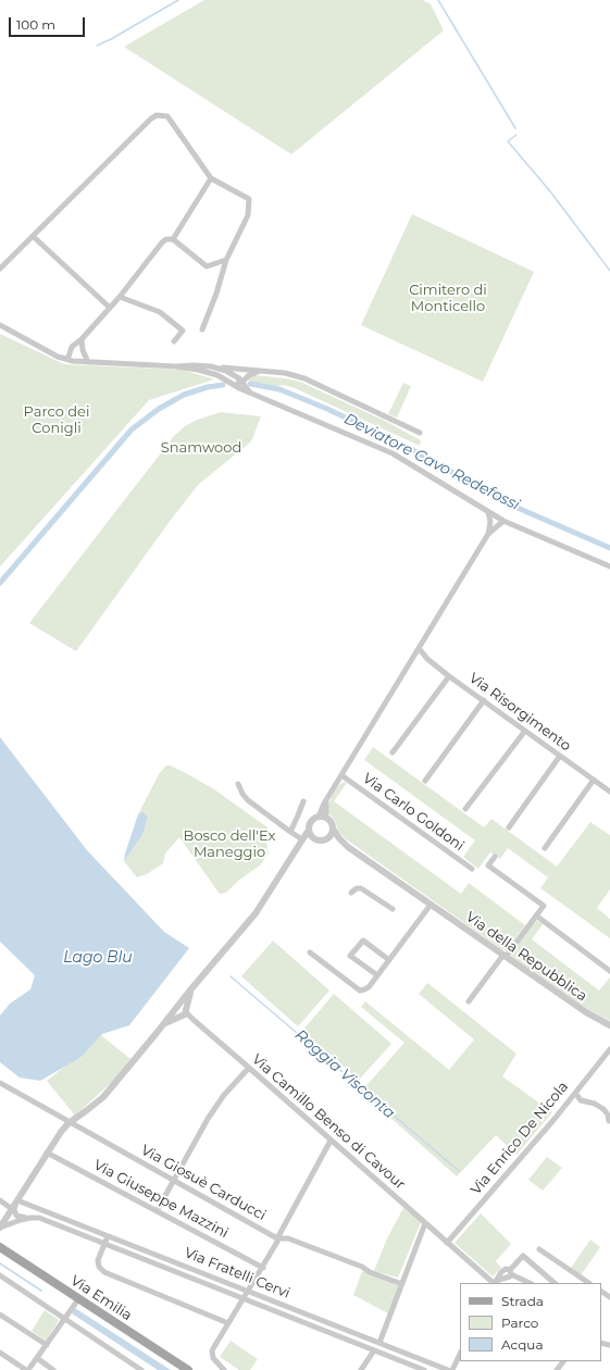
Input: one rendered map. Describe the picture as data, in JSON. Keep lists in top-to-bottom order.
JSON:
{
  "streets": {
    "main road": ["Via Emilia"],
    "street": [
      "Via Risorgimento",
      "Via Carlo Goldoni",
      "Via della Repubblica",
      "Via Camillo Benso di Cavour",
      "Via Enrico De Nicola",
      "Via Giosuè Carducci",
      "Via Giuseppe Mazzini",
      "Via Fratelli Cervi"
    ]
  },
  "crossings": [
    ["Via Camillo Benso di Cavour", "Via Enrico De Nicola"]
  ],
  "water": ["Deviatore Cavo Redefossi", "Lago Blu", "Roggia Visconta"],
  "parks": [
    "Cimitero di Monticello",
    "Parco dei Conigli",
    "Snamwood",
    "Bosco dell'Ex Maneggio"
  ],
  "legend": ["Strada", "Parco", "Acqua"],
  "scale_bar": "100 m"
}
